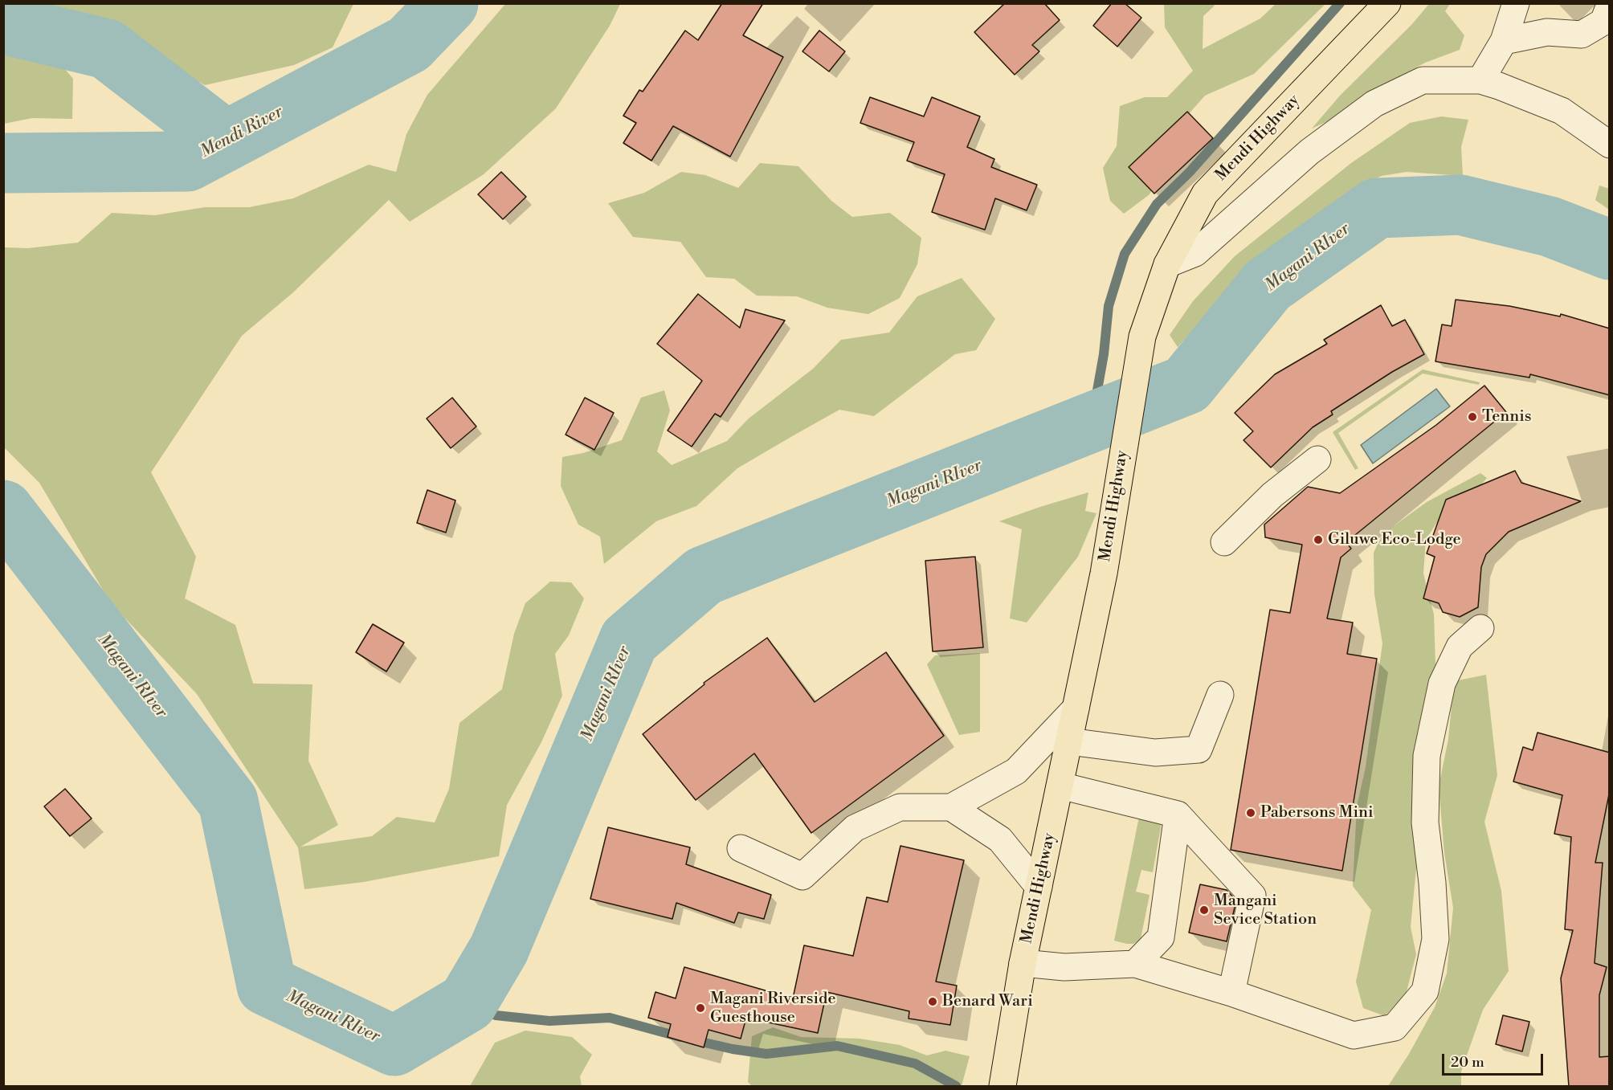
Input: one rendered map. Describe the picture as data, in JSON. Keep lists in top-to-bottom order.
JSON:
{
  "streets": {
    "main road": ["Mendi Highway"]
  },
  "water": ["Mendi River", "Magani RIver"],
  "places": [
    "Tennis",
    "Giluwe Eco-Lodge",
    "Pabersons Mini",
    "Mangani Sevice Station",
    "Benard Wari",
    "Magani Riverside Guesthouse"
  ],
  "scale_bar": "20 m"
}
